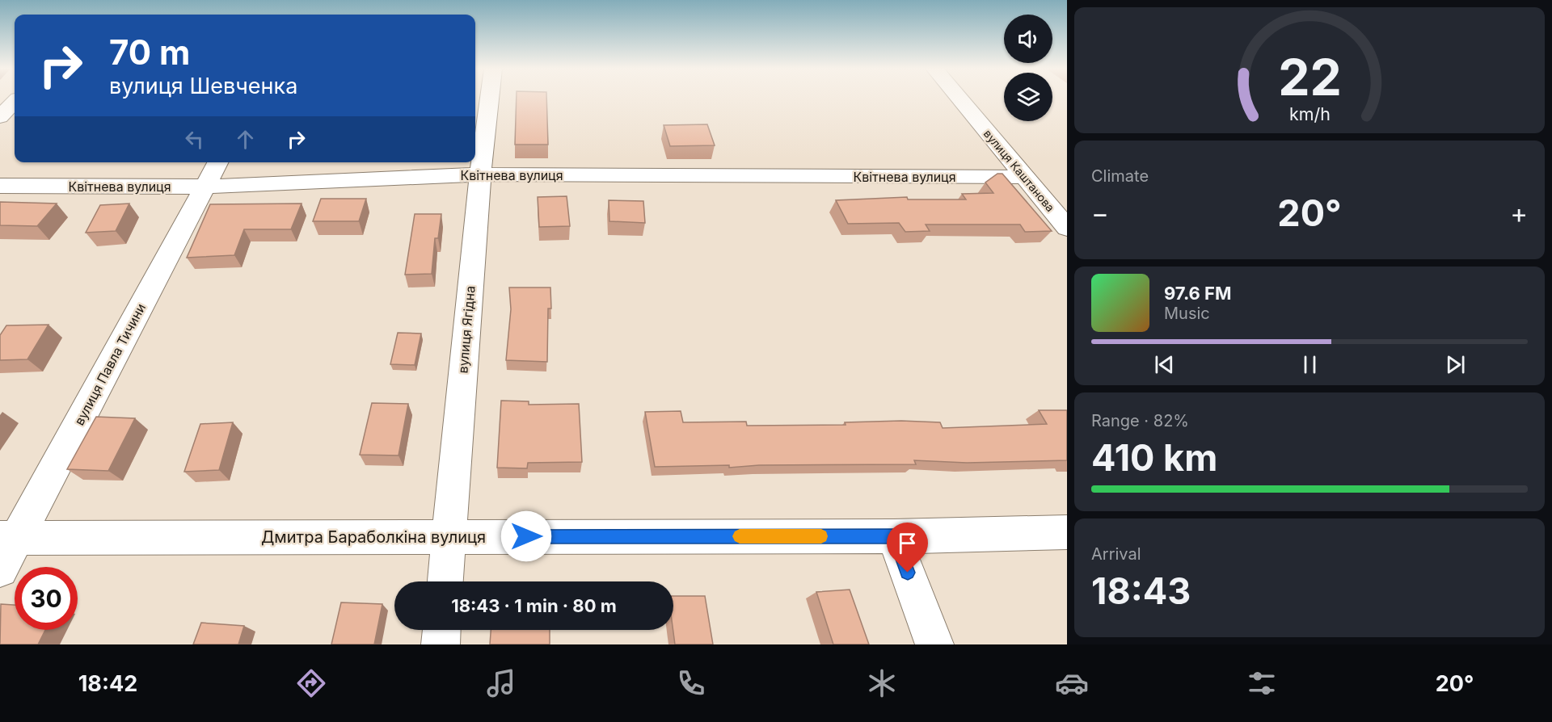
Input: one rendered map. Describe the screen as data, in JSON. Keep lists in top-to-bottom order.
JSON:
{
  "streets": {
    "street": [
      "вулиця Каштанова",
      "Квітнева вулиця",
      "вулиця Ягідна",
      "вулиця Павла Тичини",
      "Дмитра Бараболкіна вулиця"
    ]
  },
  "crossings": [
    ["вулиця Каштанова", "Квітнева вулиця"],
    ["Квітнева вулиця", "вулиця Ягідна"],
    ["Квітнева вулиця", "вулиця Павла Тичини"],
    ["вулиця Ягідна", "Дмитра Бараболкіна вулиця"],
    ["вулиця Павла Тичини", "Дмитра Бараболкіна вулиця"]
  ],
  "page": {
    "turn": ["70 m", "вулиця Шевченка"],
    "tile": [
      "Climate",
      ["Range · 82%", "410 km"],
      ["Arrival", "18:43"]
    ],
    "heat": ["−", "20°", "+"],
    "song": ["97.6 FM", "Music"],
    "limit": "30",
    "trip": "18:43 · 1 min · 80 m",
    "tabs": ["18:42", "20°"],
    "gauge": ["22", "km/h"]
  }
}
